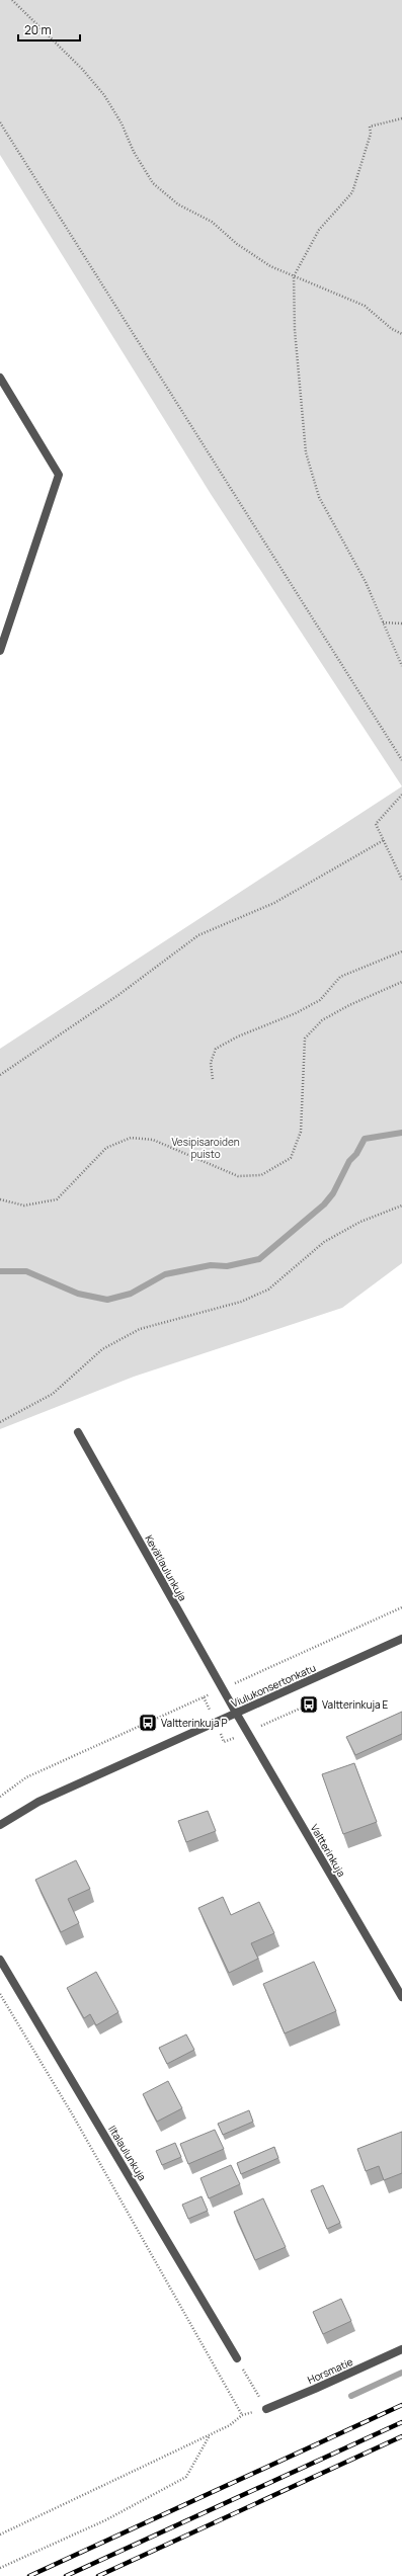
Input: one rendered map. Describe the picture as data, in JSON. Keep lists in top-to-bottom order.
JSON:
{
  "streets": {
    "street": [
      "Kevätlaulunkuja",
      "Viulukonsertonkatu",
      "Valtterinkuja",
      "Iltalaulunkuja",
      "Horsmatie"
    ]
  },
  "crossings": [
    ["Kevätlaulunkuja", "Viulukonsertonkatu"],
    ["Kevätlaulunkuja", "Valtterinkuja"],
    ["Viulukonsertonkatu", "Valtterinkuja"]
  ],
  "parks": ["Vesipisaroiden puisto"],
  "places": {
    "bus stop": ["Valtterinkuja E", "Valtterinkuja P"]
  },
  "scale_bar": "20 m"
}
